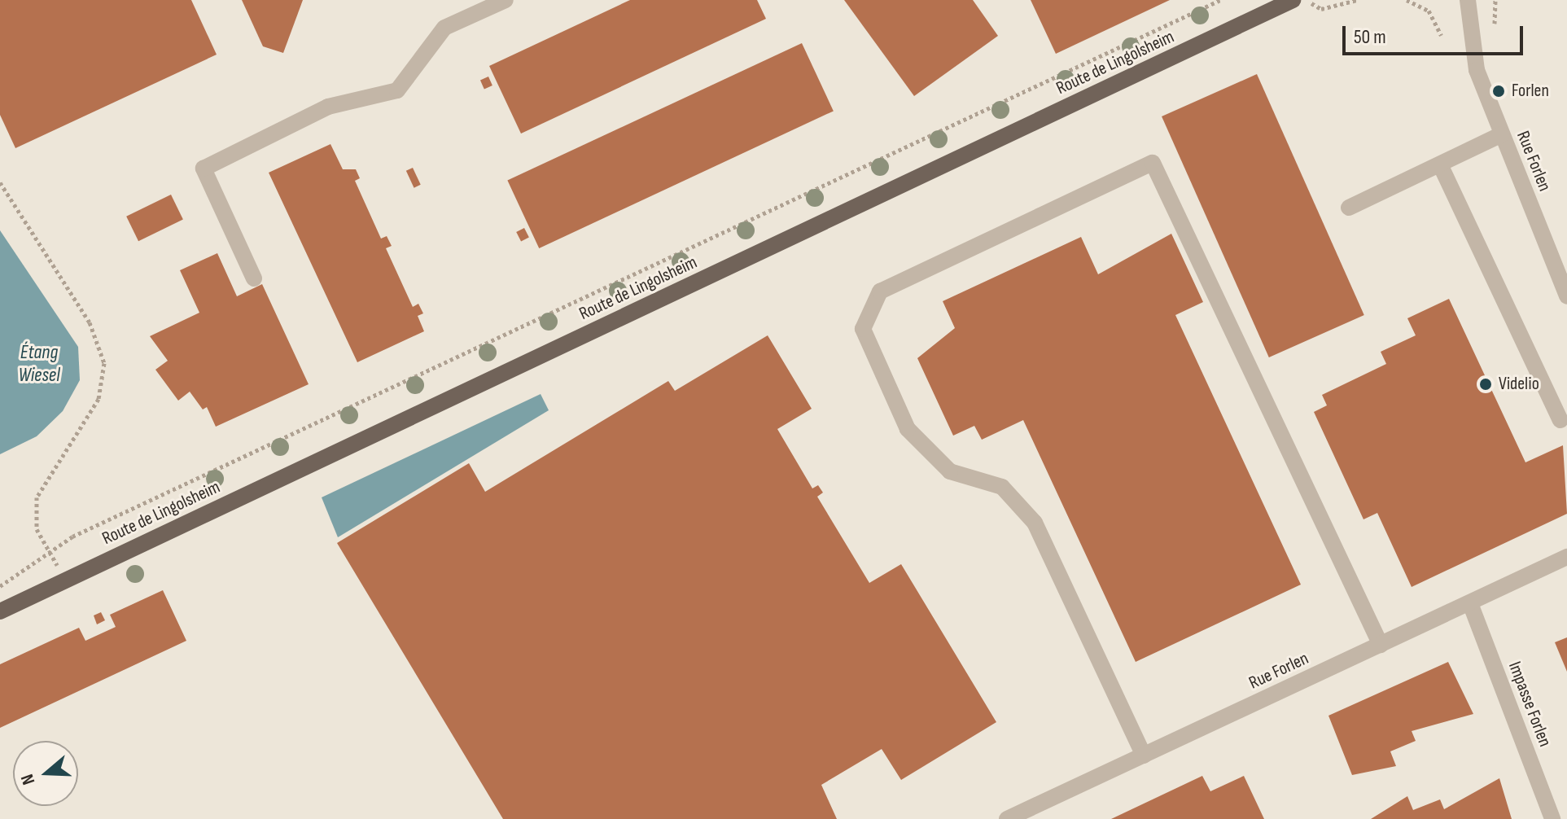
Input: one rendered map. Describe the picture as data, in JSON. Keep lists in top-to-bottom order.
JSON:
{
  "streets": {
    "main road": ["Route de Lingolsheim"],
    "street": ["Rue Forlen", "Impasse Forlen"]
  },
  "crossings": [
    ["Rue Forlen", "Impasse Forlen"]
  ],
  "water": ["Étang Wiesel"],
  "places": ["Forlen", "Videlio"],
  "scale_bar": "50 m",
  "north": "left"
}
